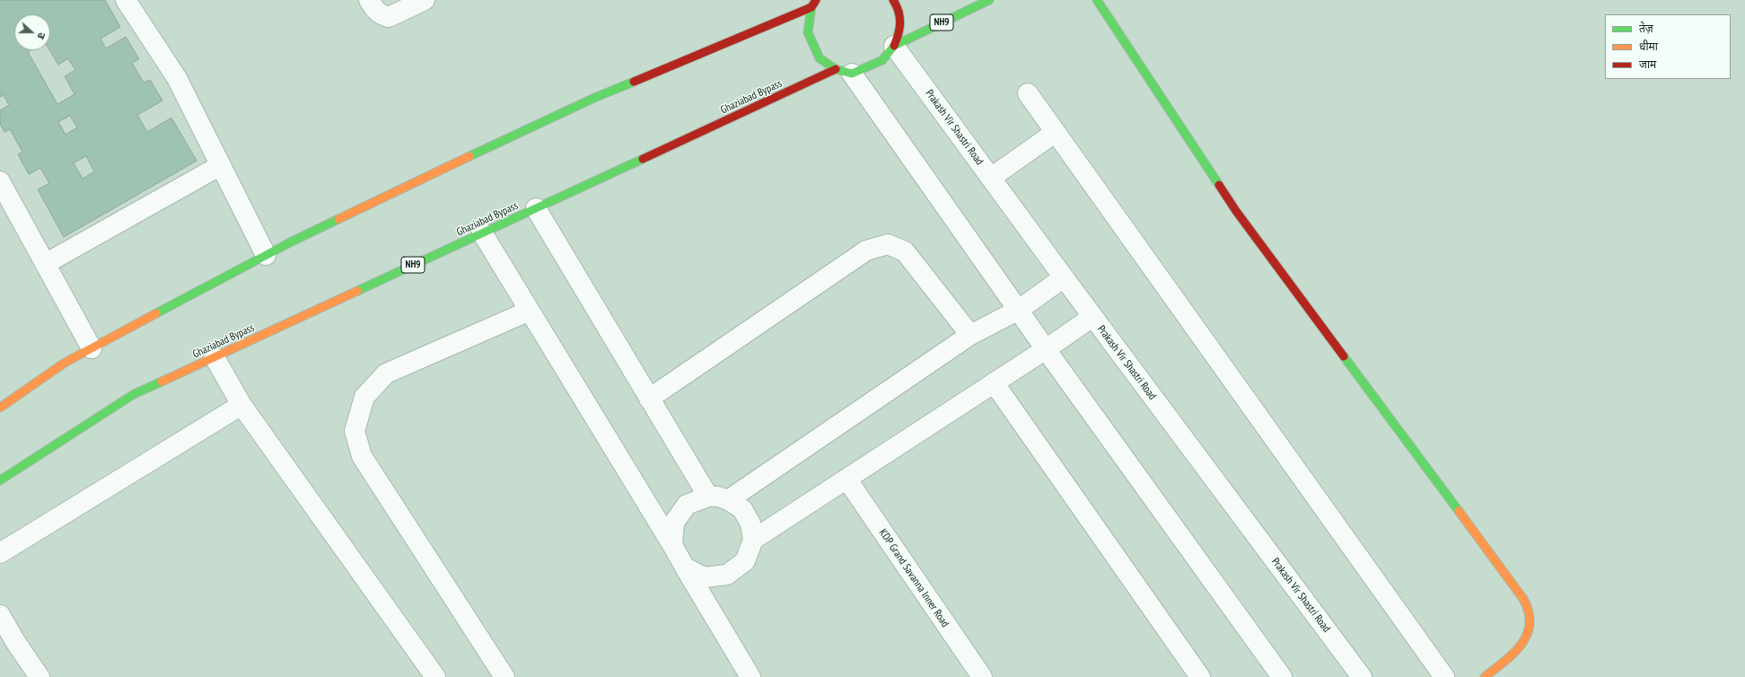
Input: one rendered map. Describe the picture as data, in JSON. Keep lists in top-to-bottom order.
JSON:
{
  "streets": {
    "main road": ["NH9", "Ghaziabad Bypass"],
    "street": ["Prakash Vir Shastri Road", "KDP Grand Savanna Inner Road"]
  },
  "crossings": [
    ["Ghaziabad Bypass", "Prakash Vir Shastri Road"]
  ],
  "legend": ["तेज़", "धीमा", "जाम"],
  "north": "right"
}
